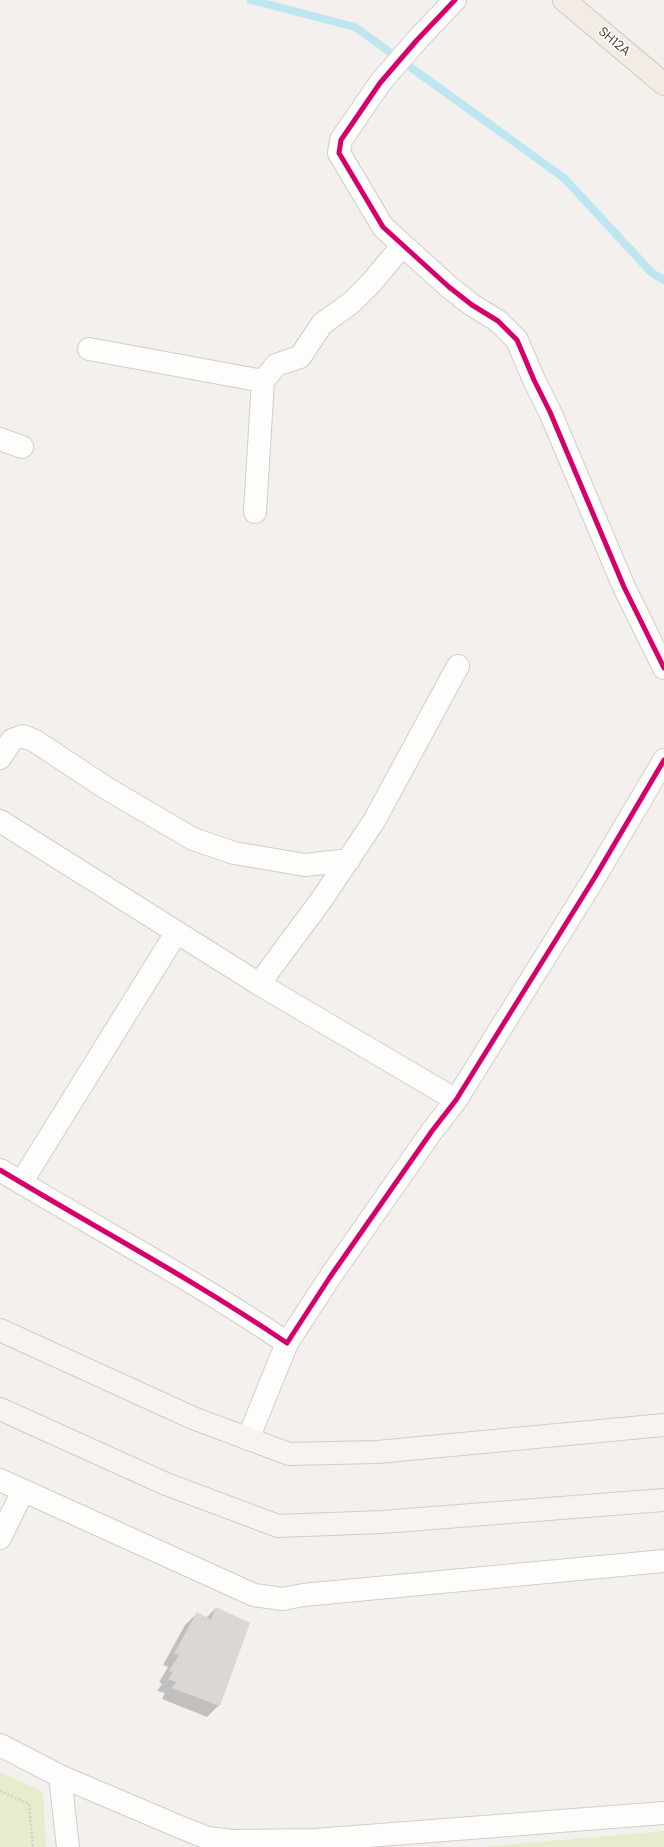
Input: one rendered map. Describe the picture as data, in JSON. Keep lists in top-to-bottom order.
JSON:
{
  "streets": {
    "main road": ["SH12A"]
  }
}
